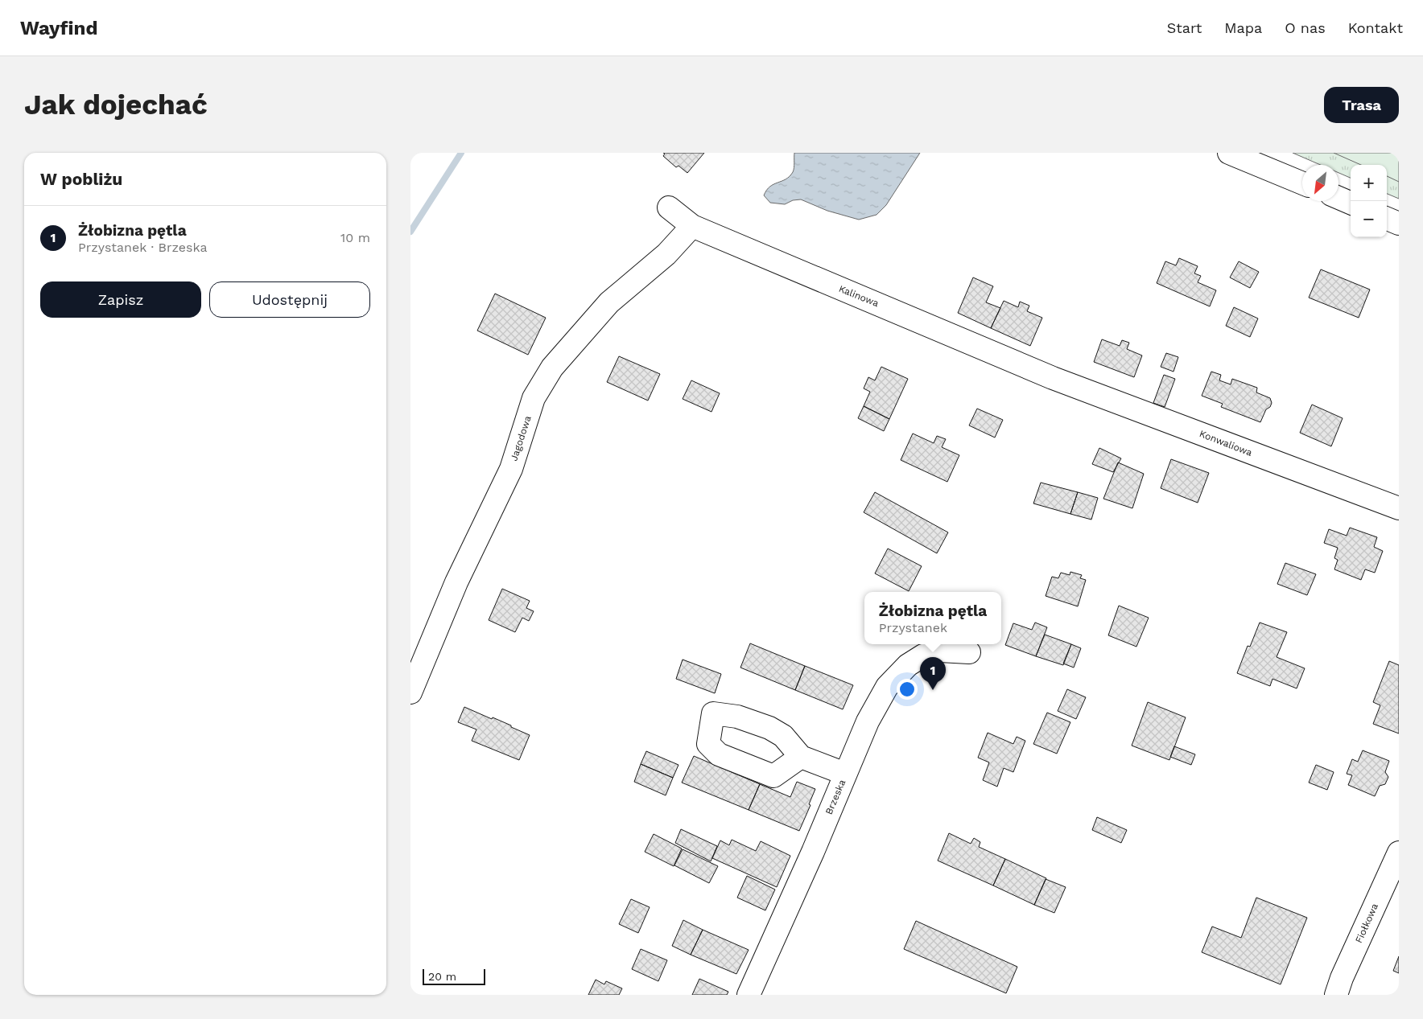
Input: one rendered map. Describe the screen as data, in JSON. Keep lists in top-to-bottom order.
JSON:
{
  "streets": {
    "street": [
      "Kalinowa",
      "Jagodowa",
      "Konwaliowa",
      "Brzeska",
      "Fiołkowa"
    ]
  },
  "crossings": [
    ["Kalinowa", "Jagodowa"],
    ["Kalinowa", "Konwaliowa"]
  ],
  "scale_bar": "20 m",
  "north": "bottom left",
  "page": {
    "header": "Wayfind",
    "nav": [
      "Start",
      "Mapa",
      "O nas",
      "Kontakt"
    ],
    "buttons": [
      "Trasa",
      ["Zapisz", "Udostępnij"]
    ],
    "title": "Jak dojechać",
    "heading": "W pobliżu",
    "map_buttons": ["+", "−"],
    "list": [
      {
        "mark": "1",
        "name": "Żłobizna pętla",
        "note": "Przystanek · Brzeska",
        "value": "10 m"
      }
    ],
    "popup": ["Żłobizna pętla", "Przystanek"],
    "pins": "1",
    "scale": "20 m"
  }
}
